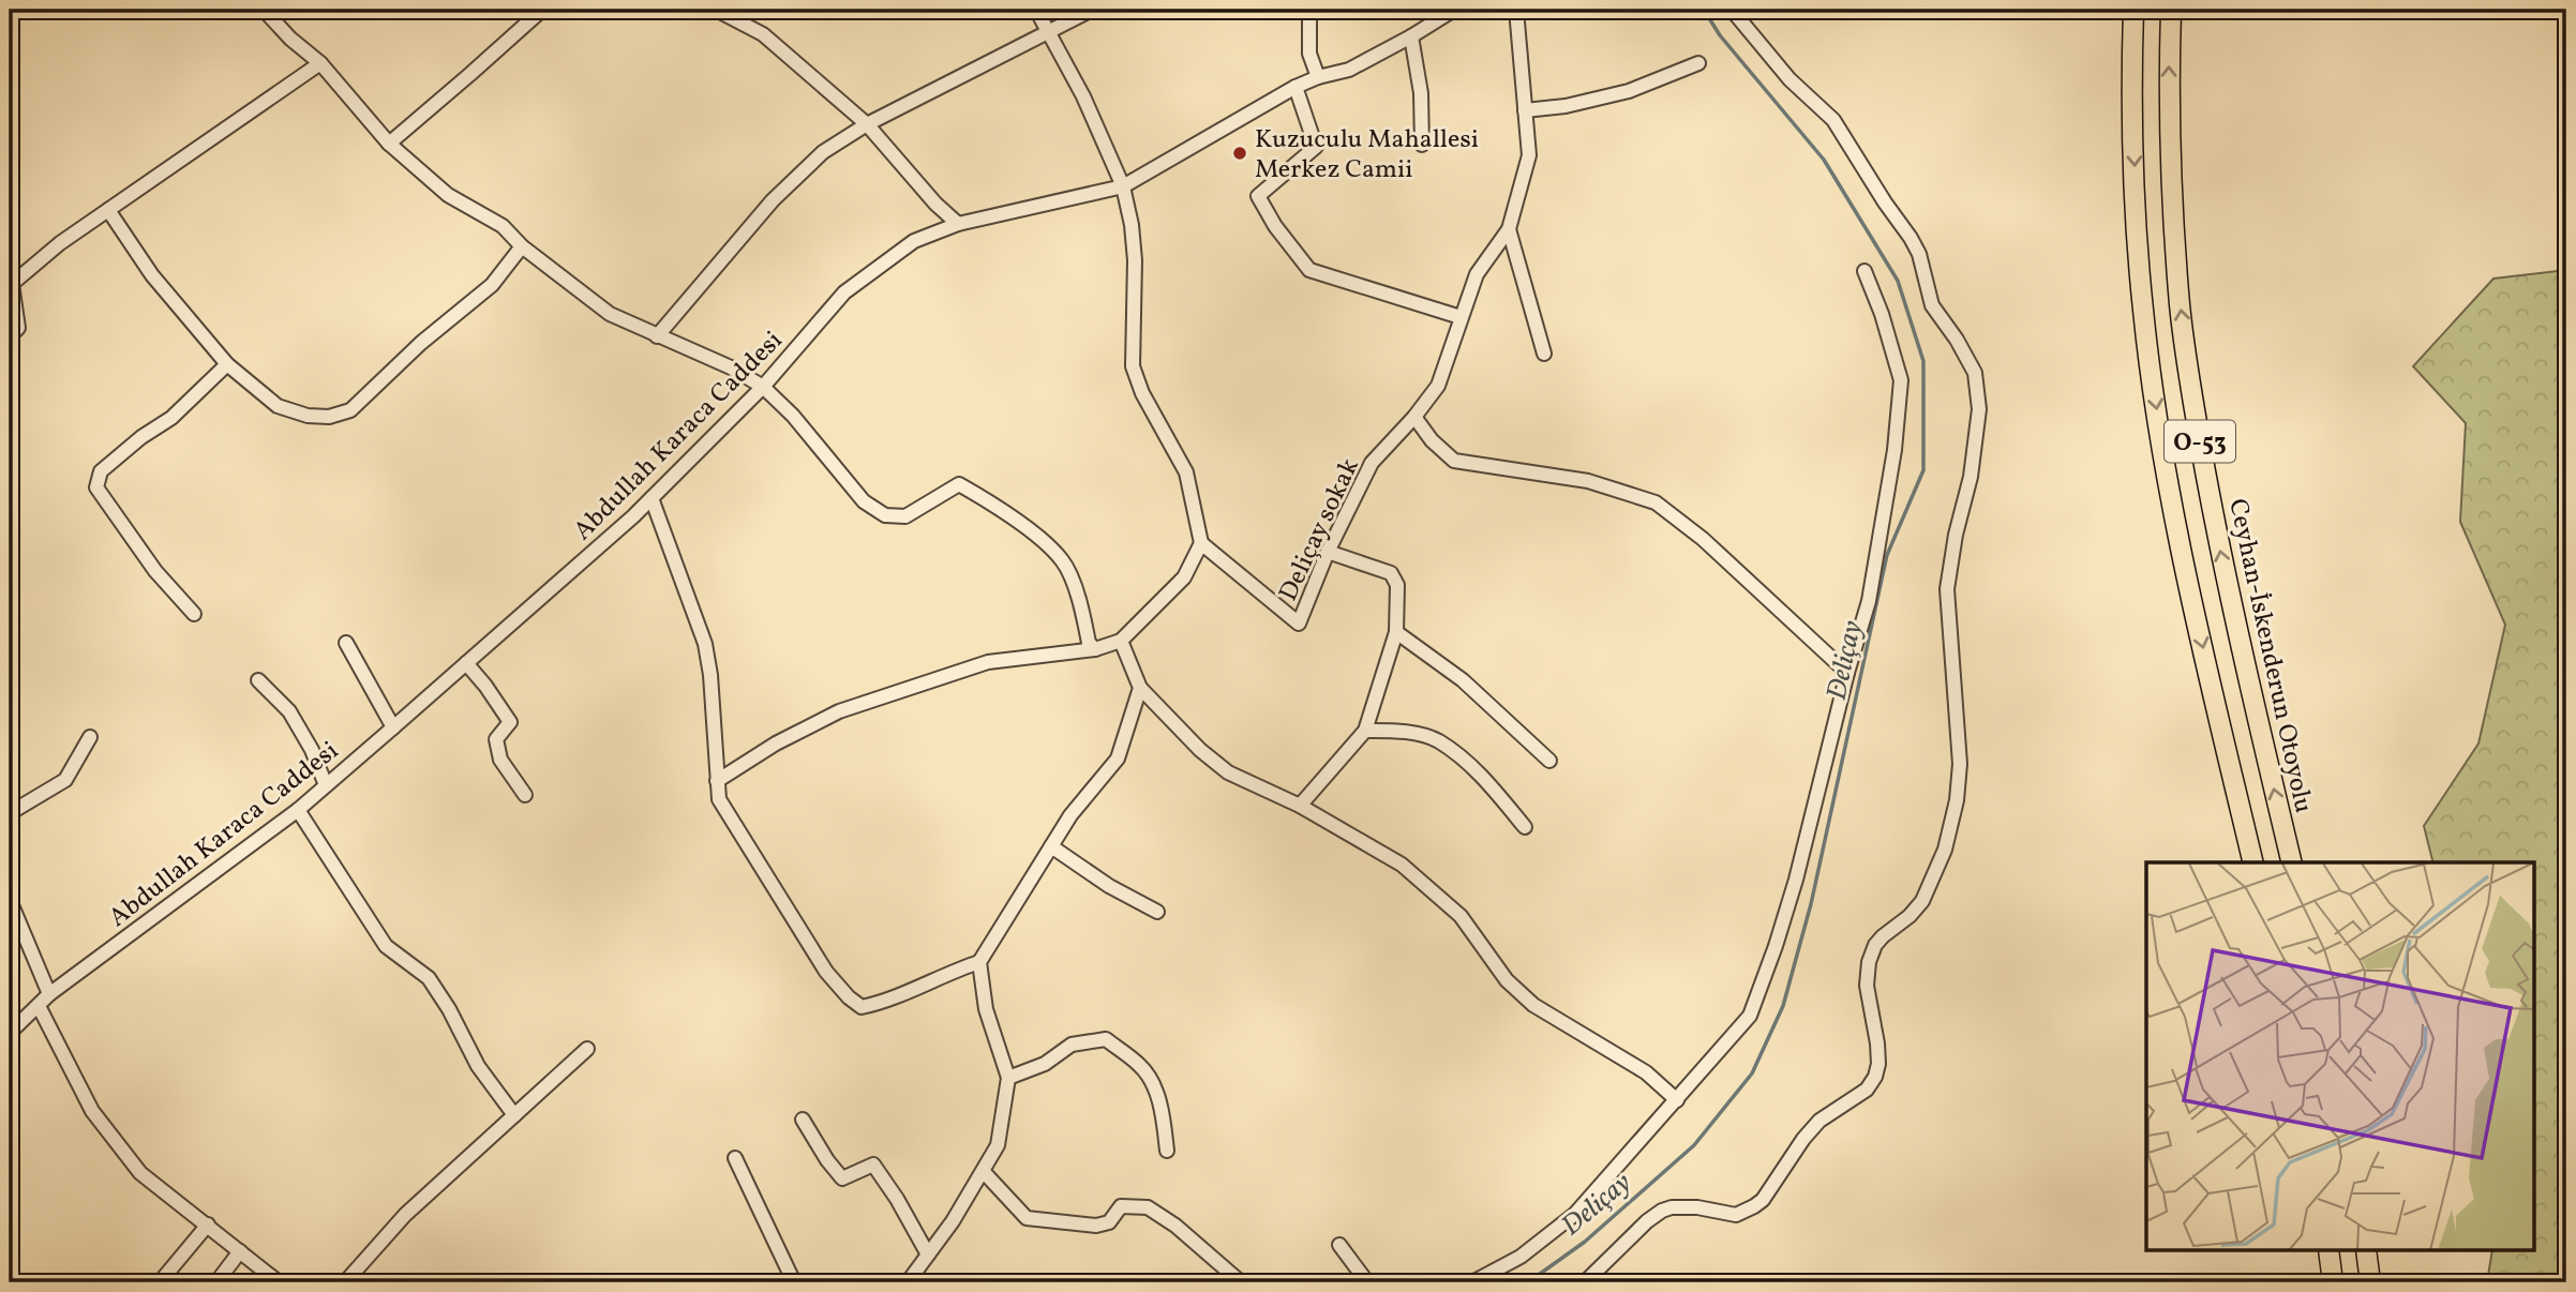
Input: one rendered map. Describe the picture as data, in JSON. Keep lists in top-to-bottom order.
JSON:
{
  "streets": {
    "highway": ["O-53", "Ceyhan-İskenderun Otoyolu"],
    "street": ["Abdullah Karaca Caddesi", "Deliçay sokak"]
  },
  "water": ["Deliçay"],
  "places": ["Kuzuculu Mahallesi Merkez Camii"]
}
